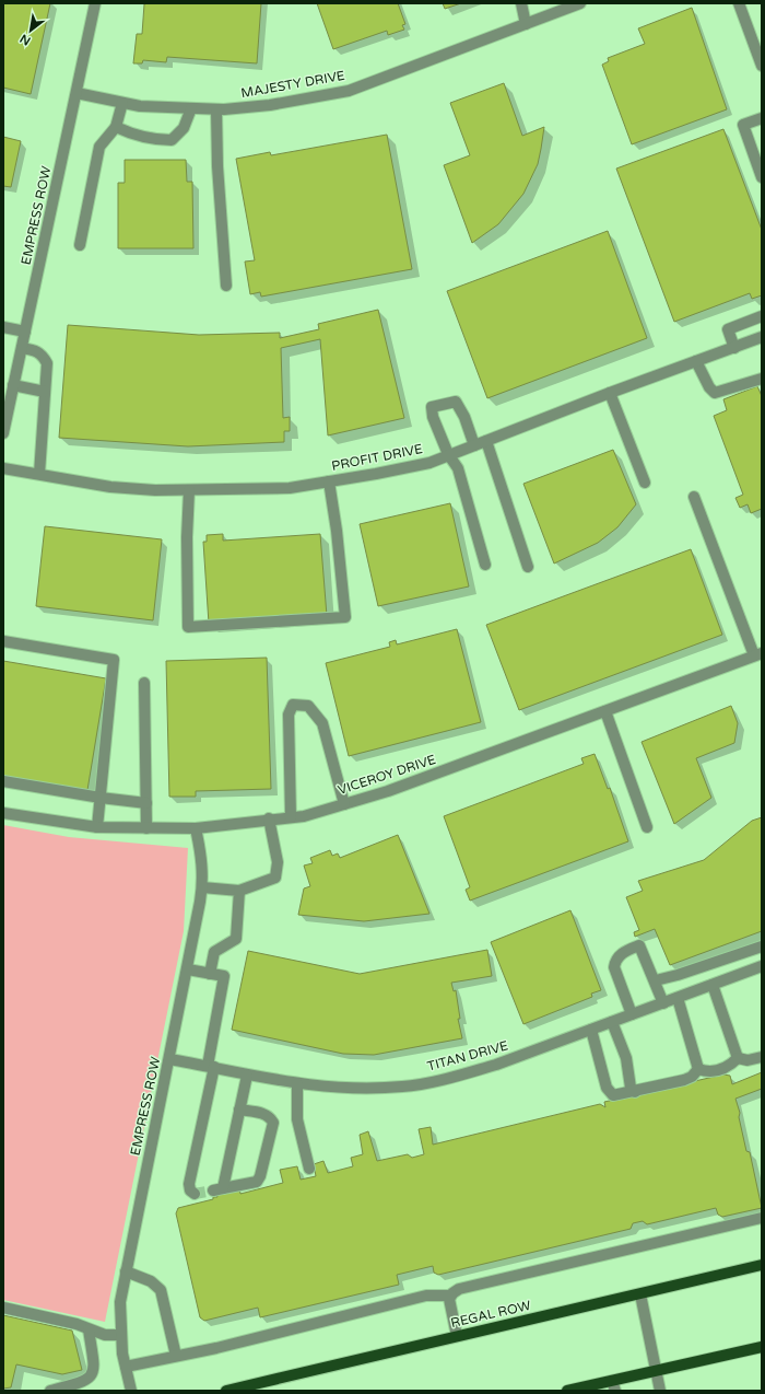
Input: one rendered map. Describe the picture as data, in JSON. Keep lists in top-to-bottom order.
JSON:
{
  "streets": {
    "main road": ["REGAL ROW"],
    "street": [
      "MAJESTY DRIVE",
      "EMPRESS ROW",
      "PROFIT DRIVE",
      "VICEROY DRIVE",
      "TITAN DRIVE"
    ]
  },
  "crossings": [
    ["MAJESTY DRIVE", "EMPRESS ROW"],
    ["EMPRESS ROW", "VICEROY DRIVE"],
    ["EMPRESS ROW", "TITAN DRIVE"]
  ],
  "north": "bottom left"
}
